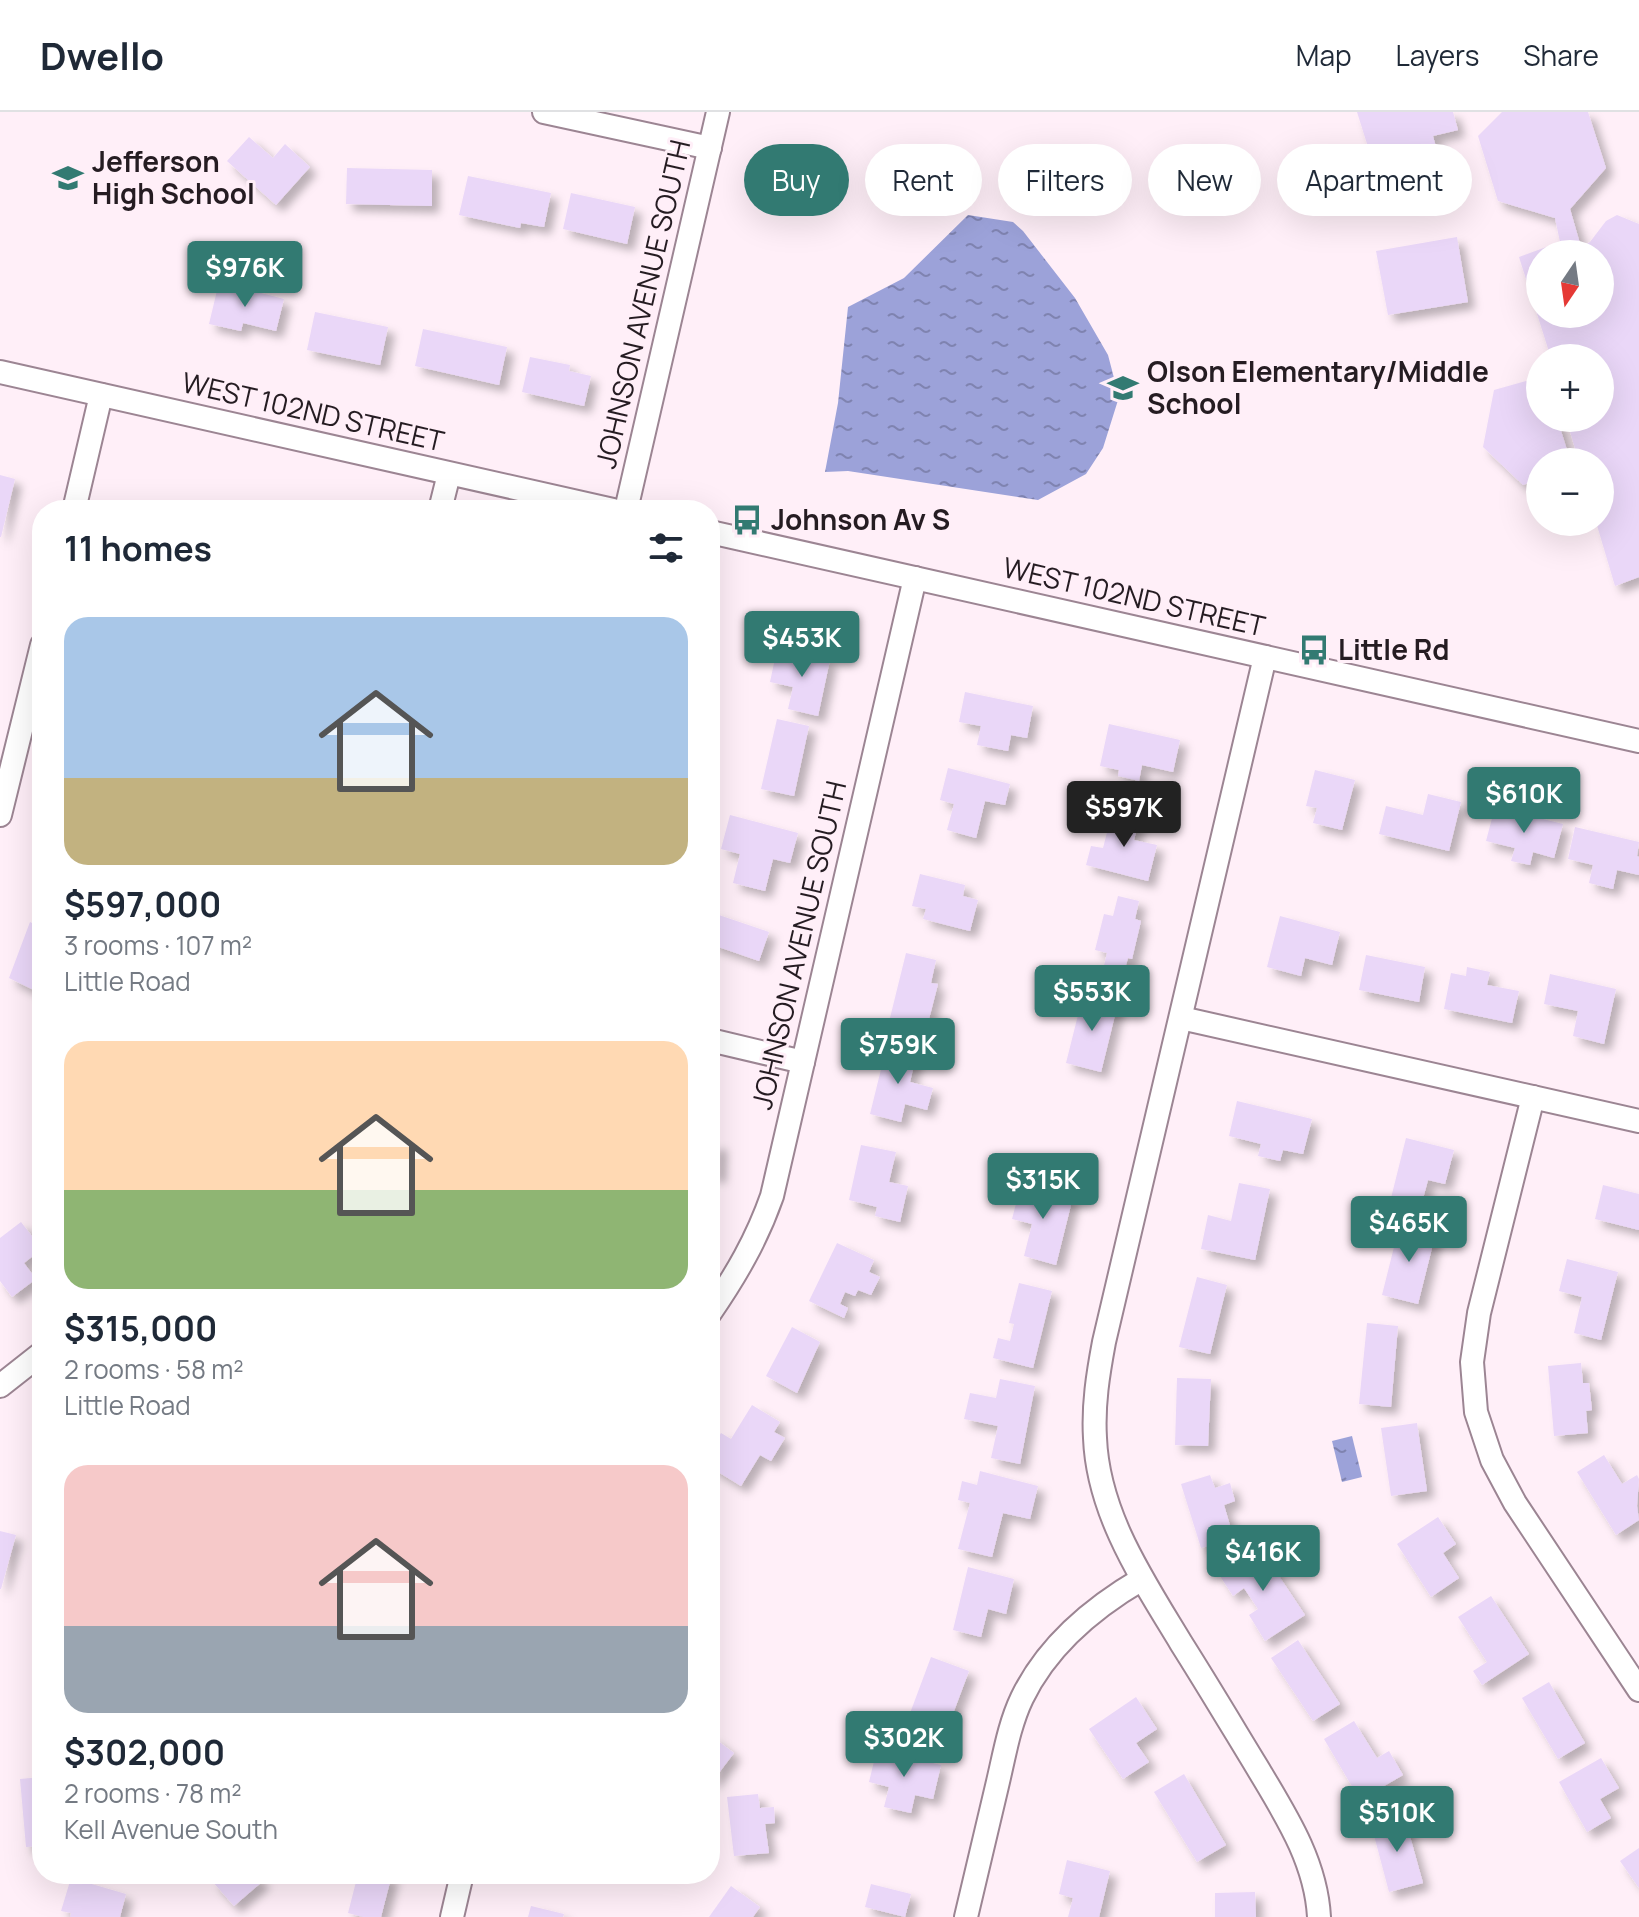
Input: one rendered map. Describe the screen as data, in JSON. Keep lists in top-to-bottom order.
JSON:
{
  "streets": {
    "street": ["JOHNSON AVENUE SOUTH", "WEST 102ND STREET"]
  },
  "crossings": [
    ["JOHNSON AVENUE SOUTH", "WEST 102ND STREET"]
  ],
  "places": {
    "school or university": ["Jefferson High School", "Olson Elementary/Middle School"],
    "bus stop": ["Johnson Av S", "Little Rd"]
  },
  "north": "bottom",
  "page": {
    "header": "Dwello",
    "nav": ["Map", "Layers", "Share"],
    "chip": [
      "Buy",
      "Rent",
      "Filters",
      "New",
      "Apartment"
    ],
    "map_buttons": ["+", "−"],
    "price": [
      "$976K",
      "$453K",
      "$610K",
      "$597K",
      "$553K",
      "$759K",
      "$315K",
      "$465K",
      "$416K",
      "$302K",
      "$510K"
    ],
    "heading": "11 homes",
    "list": [
      {
        "name": "$597,000",
        "note": "3 rooms · 107 m² · Little Road"
      },
      {
        "name": "$315,000",
        "note": "2 rooms · 58 m² · Little Road"
      },
      {
        "name": "$302,000",
        "note": "2 rooms · 78 m² · Kell Avenue South"
      }
    ]
  }
}
